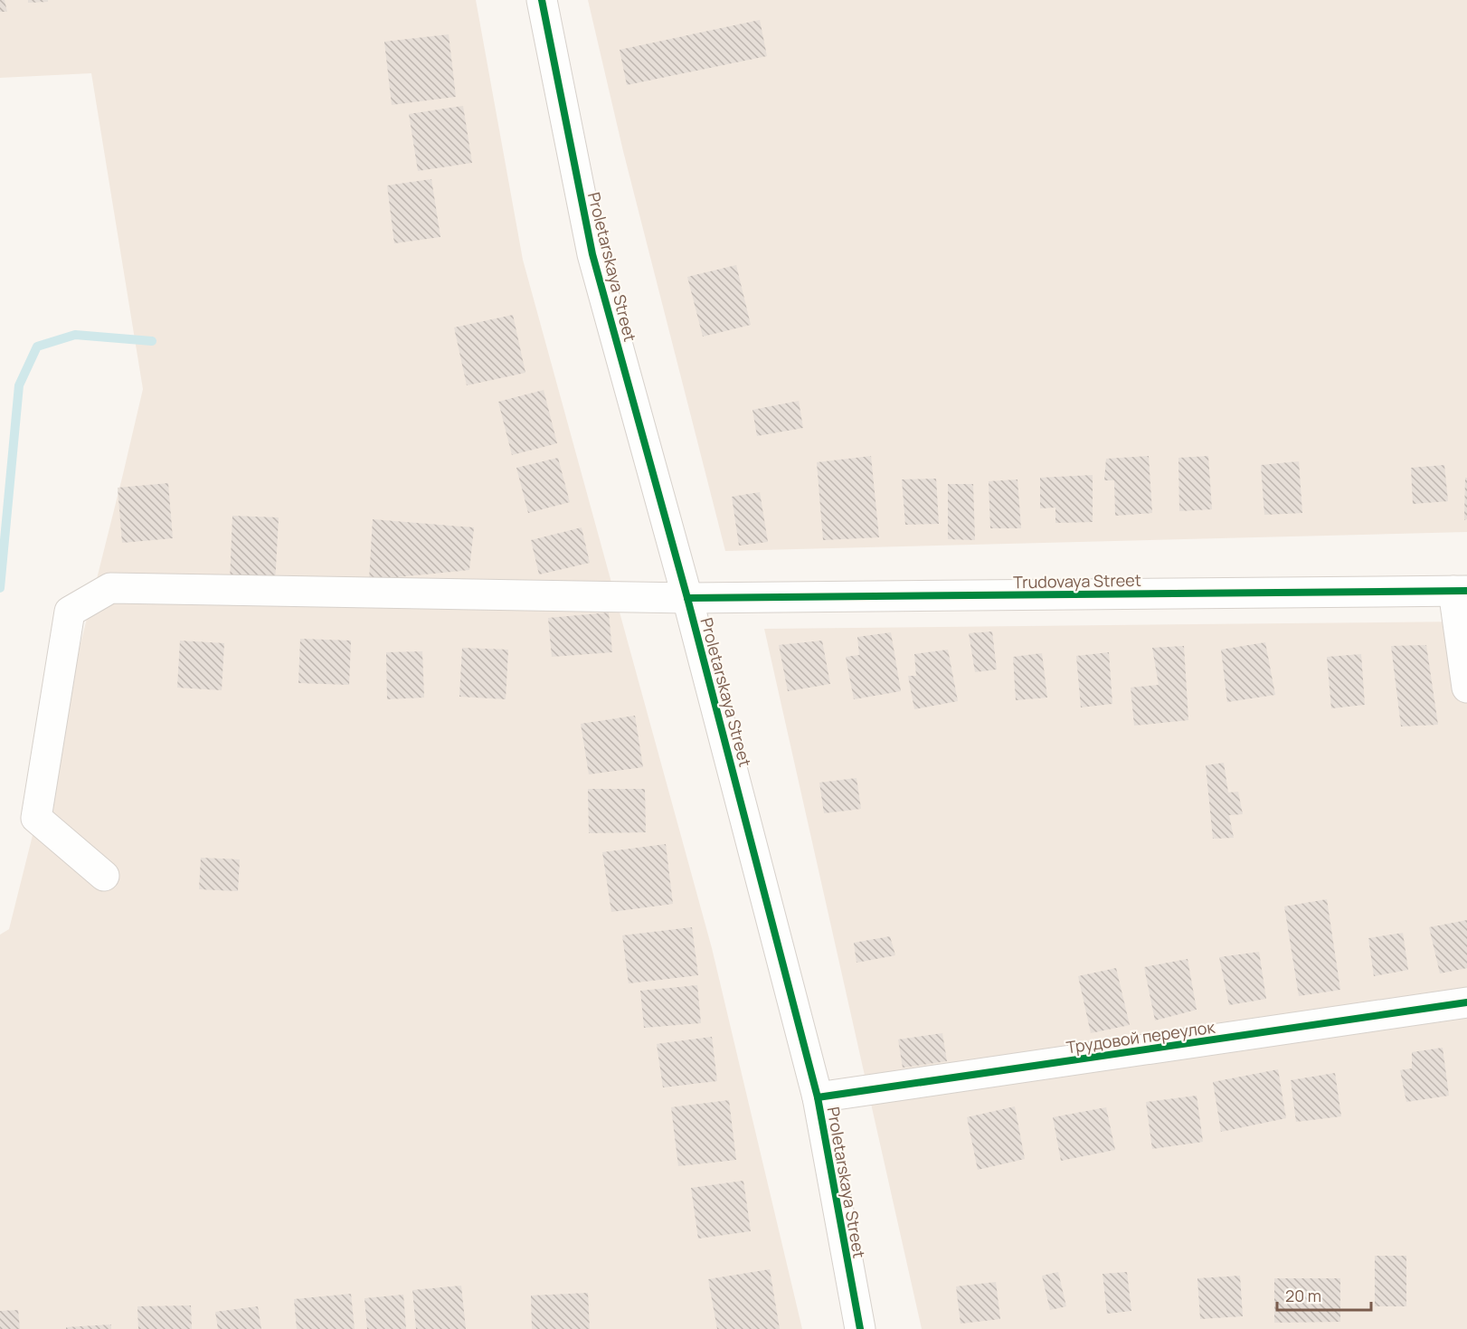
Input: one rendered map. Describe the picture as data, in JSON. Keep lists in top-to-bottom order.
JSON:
{
  "streets": {
    "street": ["Proletarskaya Street", "Trudovaya Street", "Трудовой переулок"]
  },
  "crossings": [
    ["Proletarskaya Street", "Trudovaya Street"],
    ["Proletarskaya Street", "Трудовой переулок"]
  ],
  "scale_bar": "20 m"
}
